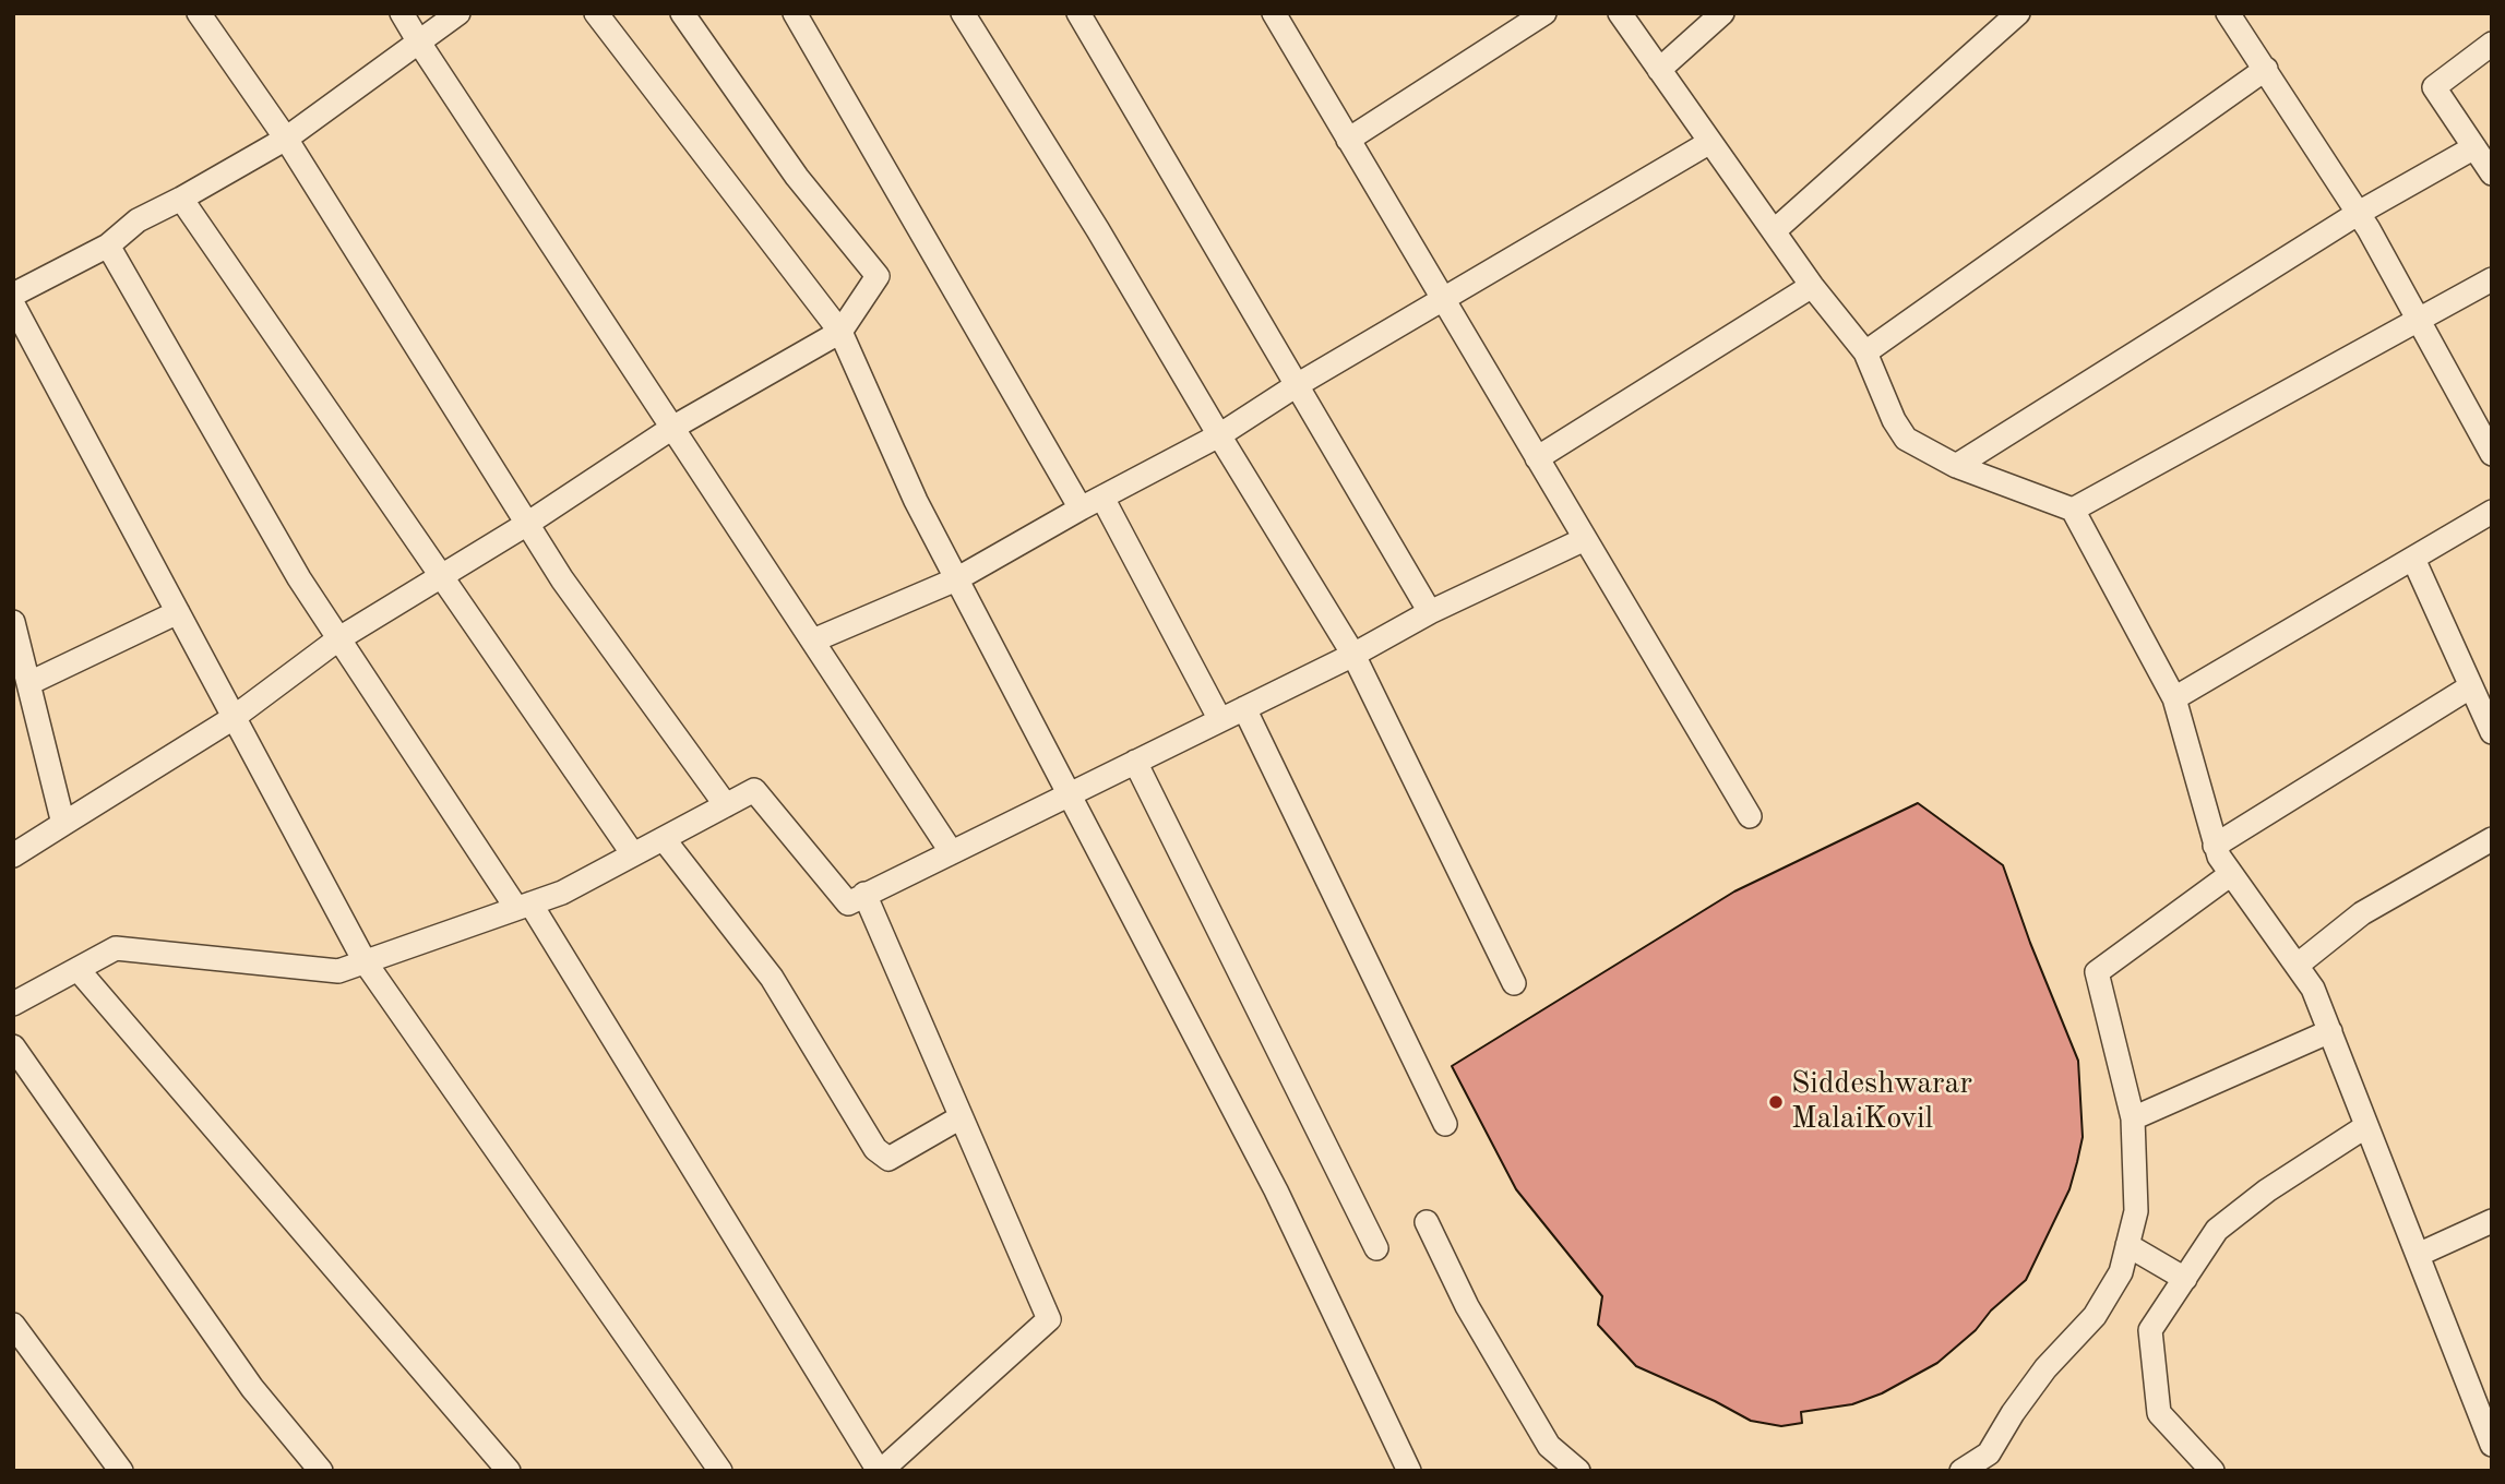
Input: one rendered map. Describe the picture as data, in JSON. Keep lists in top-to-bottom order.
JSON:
{
  "places": ["Siddeshwarar MalaiKovil"]
}
